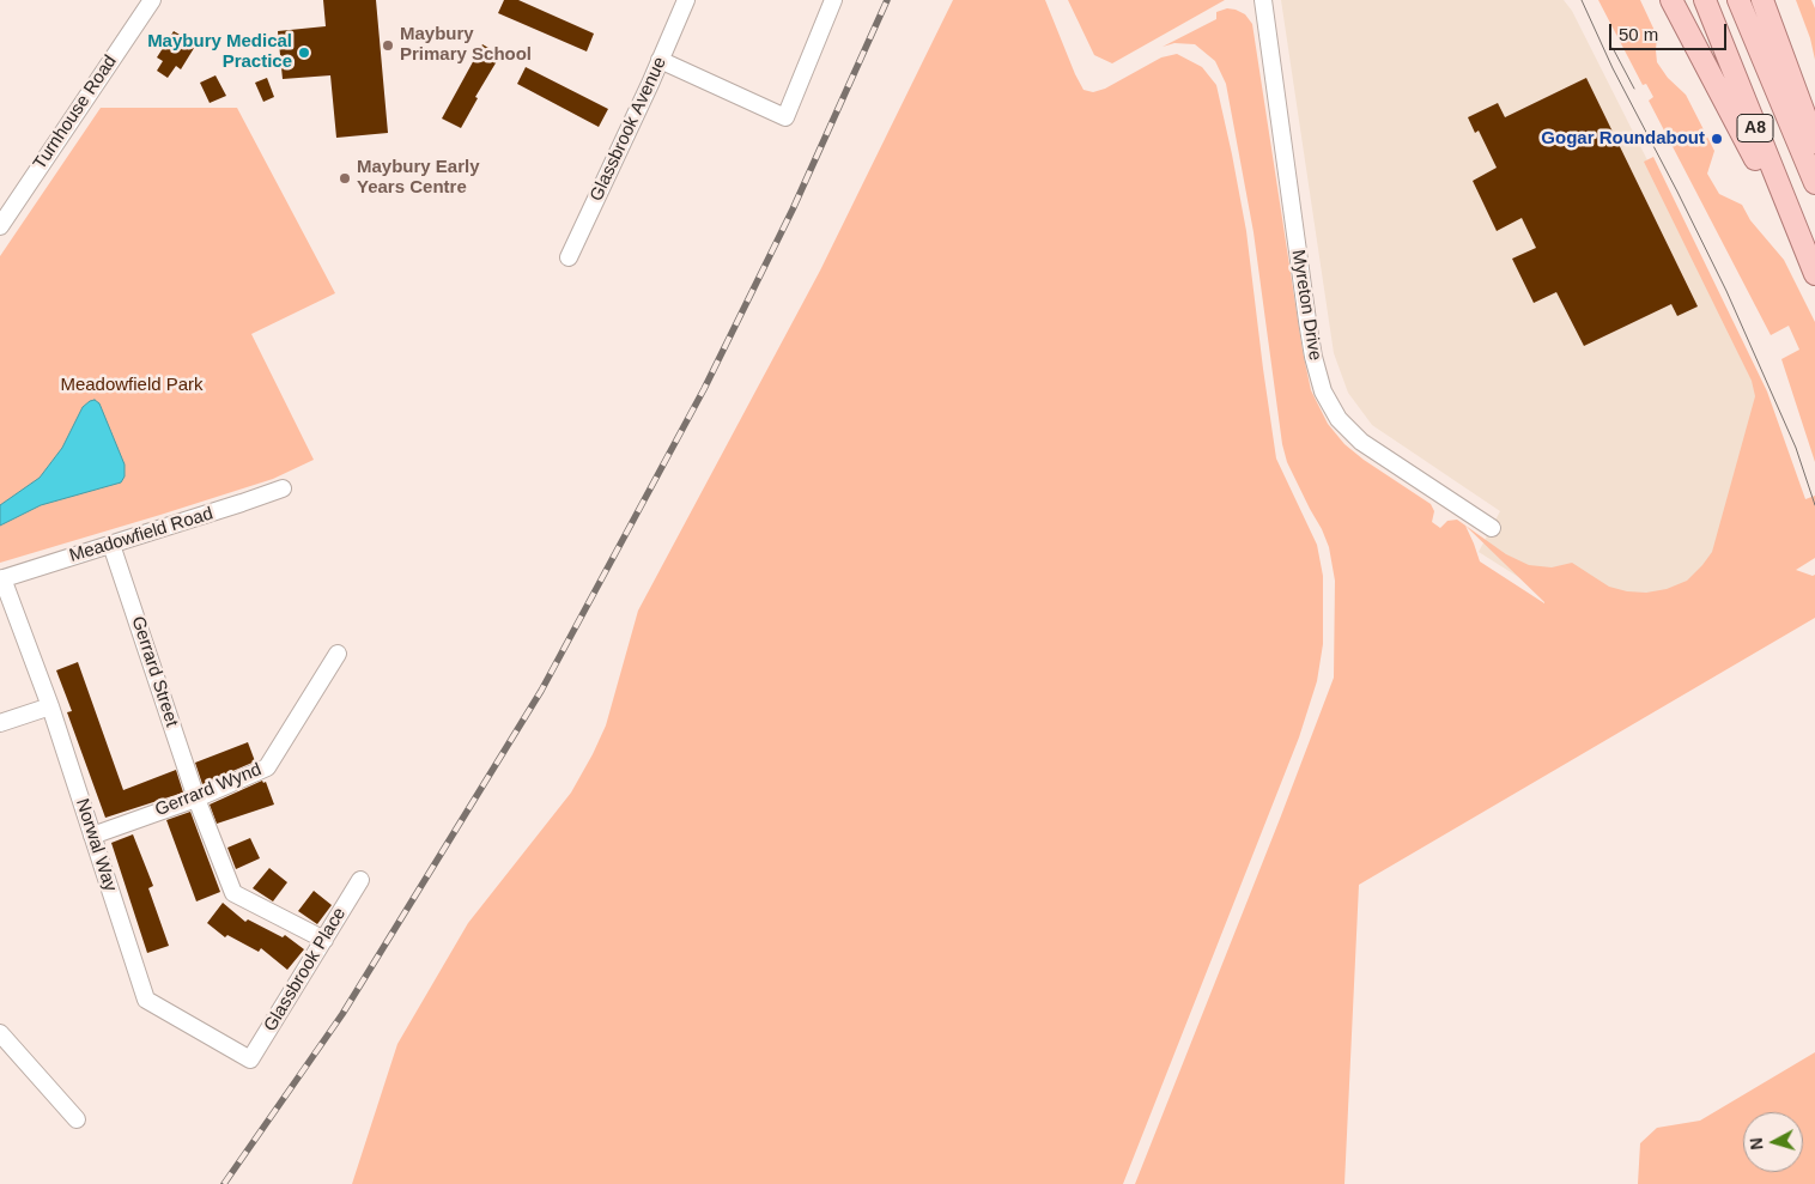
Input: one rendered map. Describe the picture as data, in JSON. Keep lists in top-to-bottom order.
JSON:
{
  "streets": {
    "main road": ["A8"],
    "street": [
      "Turnhouse Road",
      "Glassbrook Avenue",
      "Myreton Drive",
      "Meadowfield Road",
      "Gerrard Street",
      "Gerrard Wynd",
      "Norwal Way",
      "Glassbrook Place"
    ]
  },
  "crossings": [
    ["Meadowfield Road", "Gerrard Street"],
    ["Meadowfield Road", "Norwal Way"],
    ["Gerrard Street", "Gerrard Wynd"],
    ["Gerrard Street", "Glassbrook Place"],
    ["Gerrard Wynd", "Norwal Way"],
    ["Norwal Way", "Glassbrook Place"]
  ],
  "parks": ["Meadowfield Park"],
  "places": [
    "Maybury Primary School",
    "Maybury Medical Practice",
    "Gogar Roundabout",
    "Maybury Early Years Centre"
  ],
  "scale_bar": "50 m",
  "north": "left"
}
